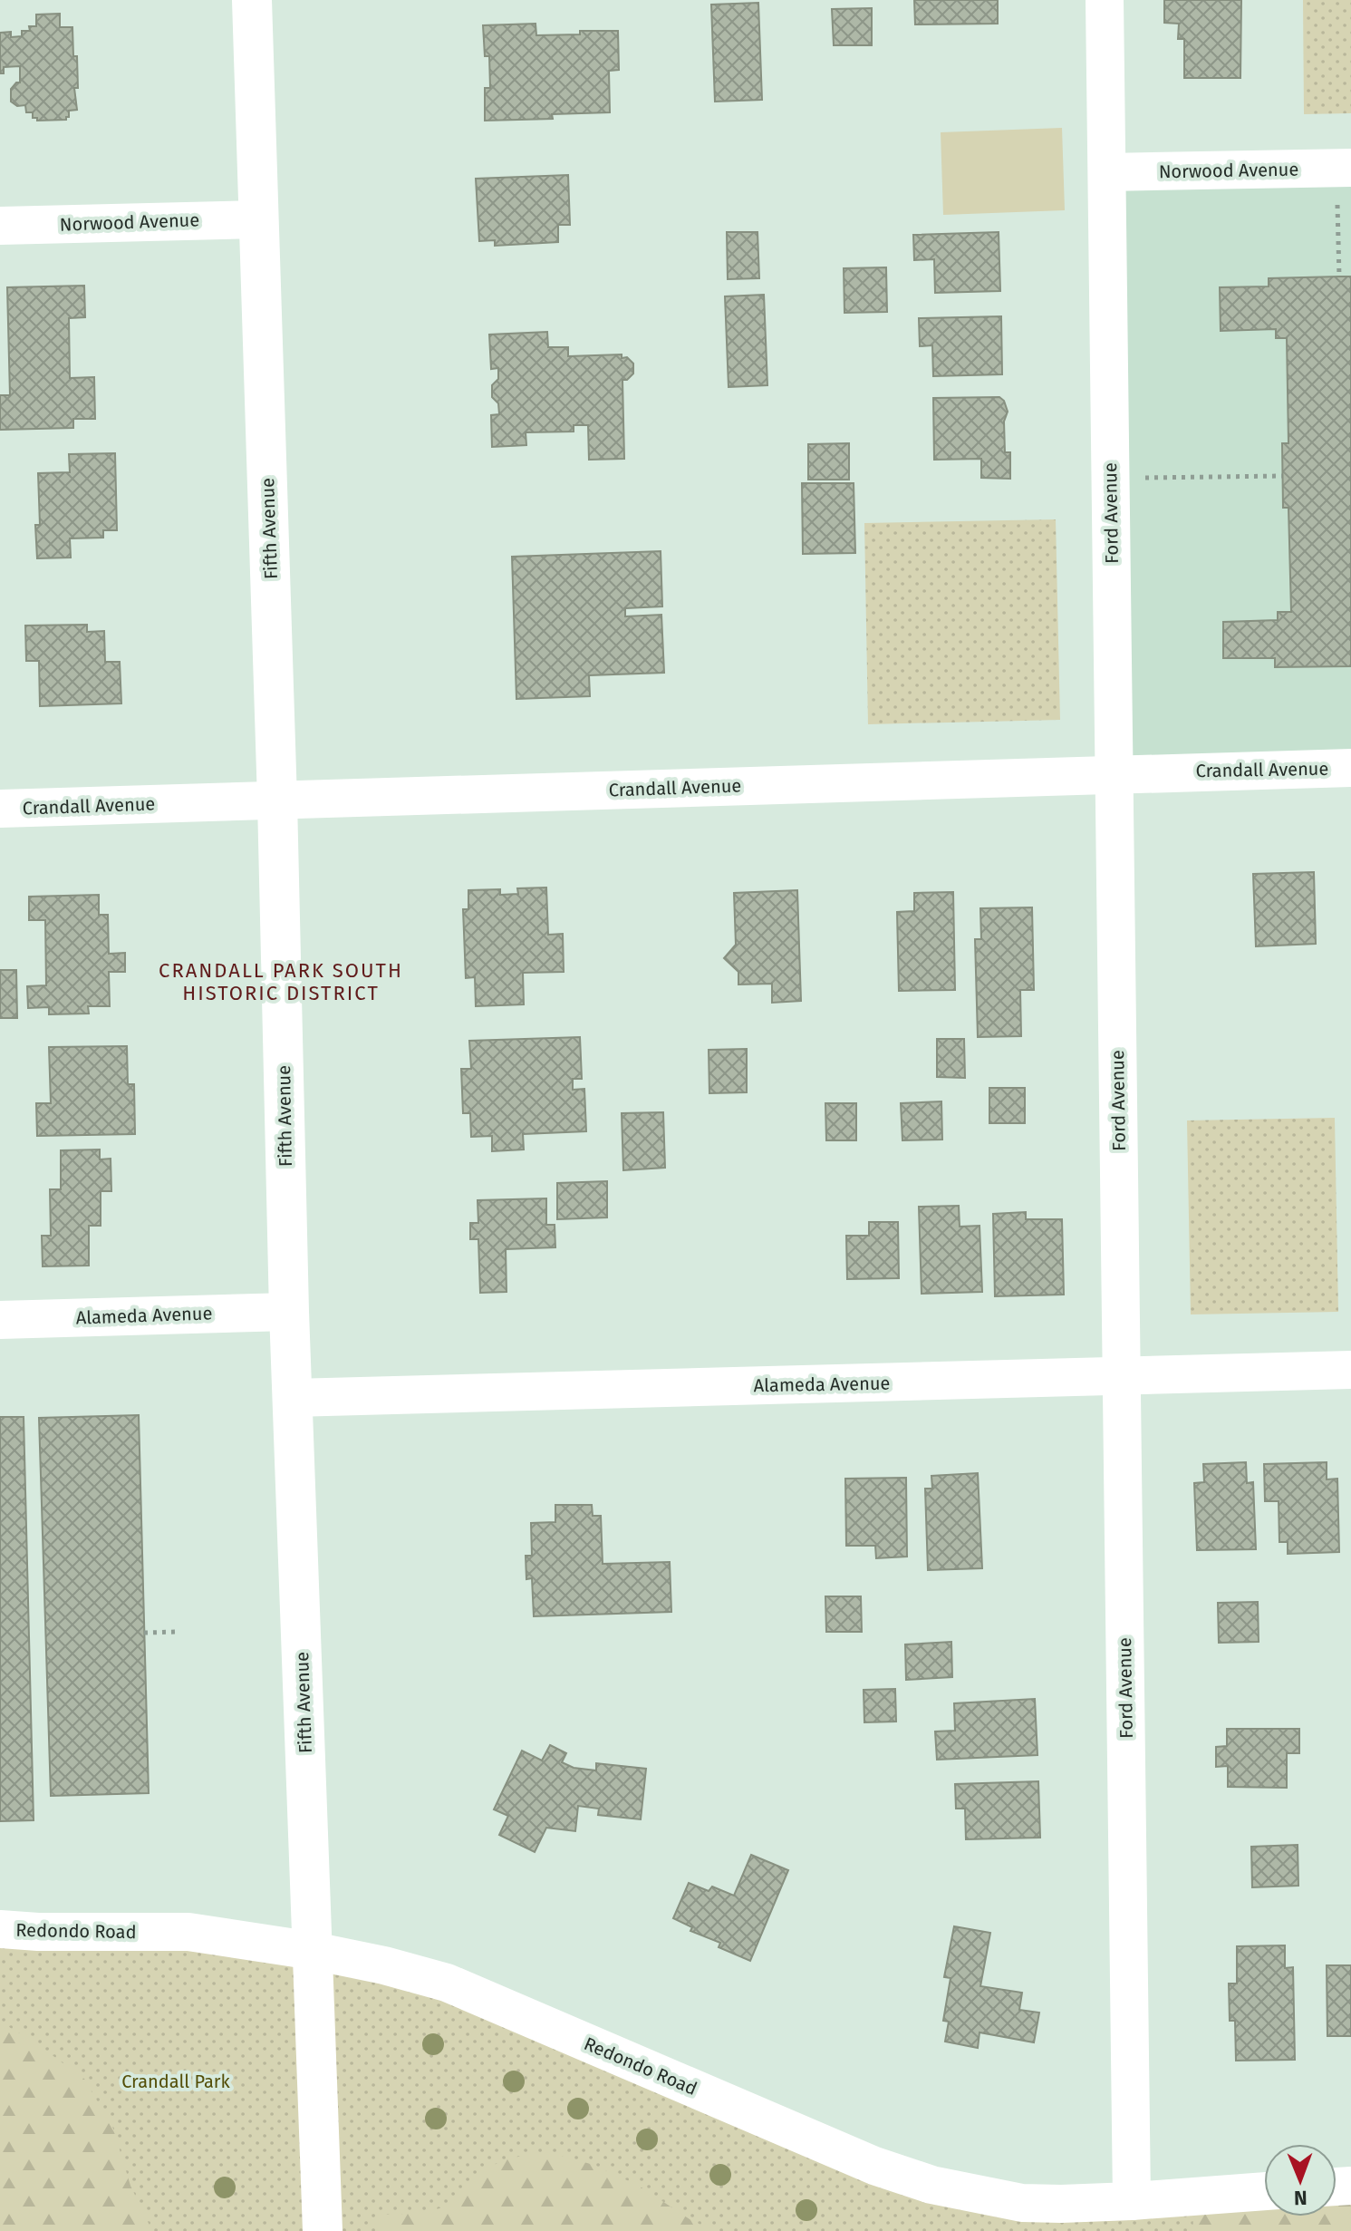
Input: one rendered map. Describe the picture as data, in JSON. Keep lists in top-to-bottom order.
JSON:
{
  "streets": {
    "street": [
      "Norwood Avenue",
      "Ford Avenue",
      "Fifth Avenue",
      "Crandall Avenue",
      "Alameda Avenue",
      "Redondo Road"
    ]
  },
  "crossings": [
    ["Norwood Avenue", "Ford Avenue"],
    ["Norwood Avenue", "Fifth Avenue"],
    ["Ford Avenue", "Crandall Avenue"],
    ["Ford Avenue", "Alameda Avenue"],
    ["Ford Avenue", "Redondo Road"],
    ["Fifth Avenue", "Crandall Avenue"],
    ["Fifth Avenue", "Alameda Avenue"],
    ["Fifth Avenue", "Redondo Road"]
  ],
  "districts": ["CRANDALL PARK SOUTH HISTORIC DISTRICT"],
  "parks": ["Crandall Park"],
  "north": "bottom"
}
